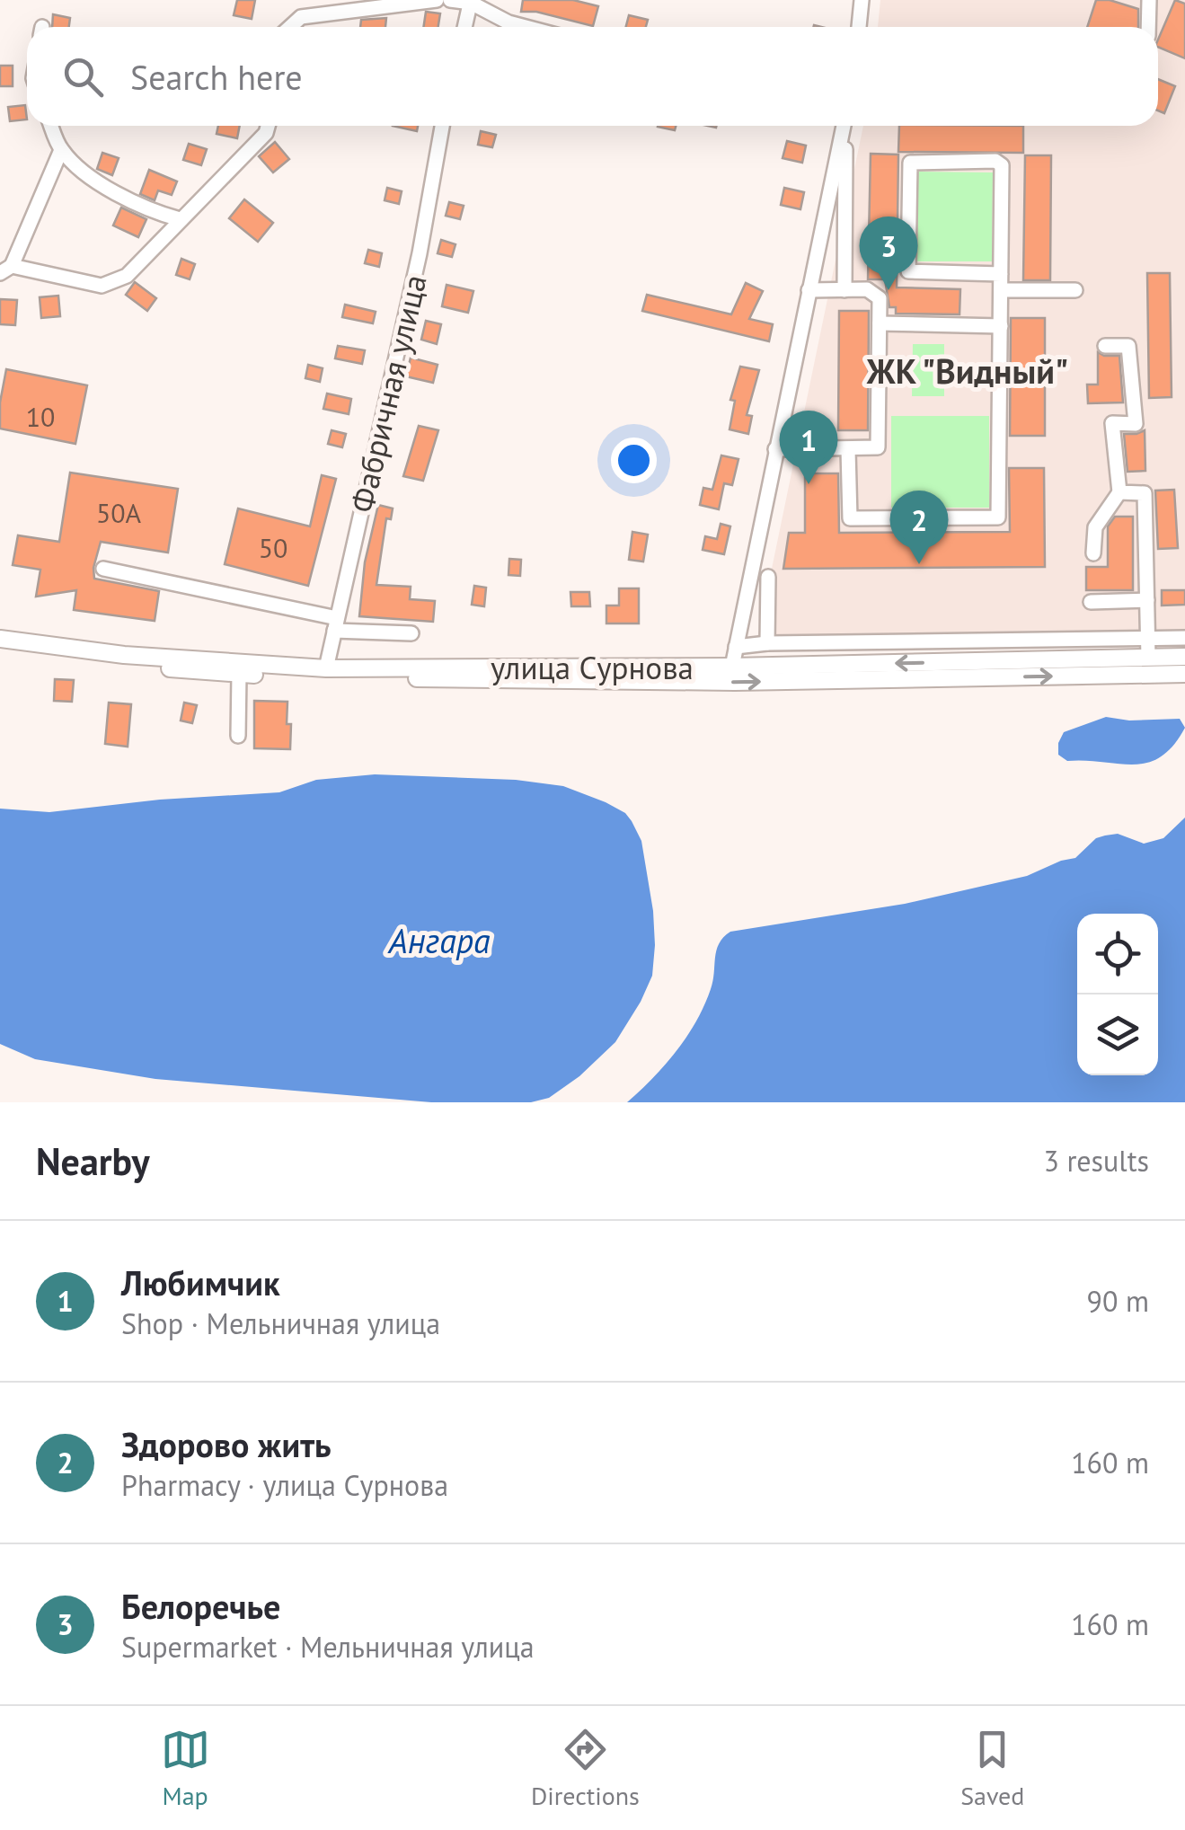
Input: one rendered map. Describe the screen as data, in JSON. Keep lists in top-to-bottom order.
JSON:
{
  "streets": {
    "main road": ["улица Сурнова"],
    "street": ["Фабричная улица"]
  },
  "crossings": [
    ["Фабричная улица", "улица Сурнова"]
  ],
  "districts": ["ЖК \"Видный\""],
  "water": ["Ангара"],
  "house_numbers": ["10", "50А", "50"],
  "page": {
    "search": "Search here",
    "pins": ["3", "1", "2"],
    "heading": ["Nearby", "3 results"],
    "list": [
      {
        "mark": "1",
        "name": "Любимчик",
        "note": "Shop · Мельничная улица",
        "value": "90 m"
      },
      {
        "mark": "2",
        "name": "Здорово жить",
        "note": "Pharmacy · улица Сурнова",
        "value": "160 m"
      },
      {
        "mark": "3",
        "name": "Белоречье",
        "note": "Supermarket · Мельничная улица",
        "value": "160 m"
      }
    ],
    "nav": ["Map", "Directions", "Saved"]
  }
}
